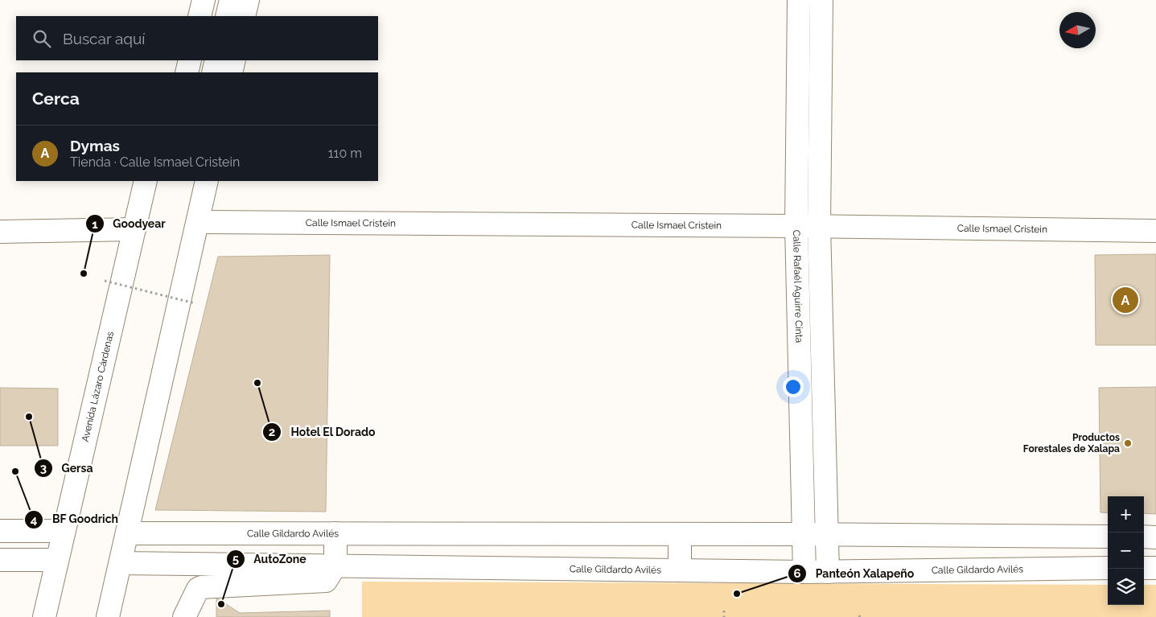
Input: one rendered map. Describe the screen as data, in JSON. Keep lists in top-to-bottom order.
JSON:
{
  "streets": {
    "main road": [
      "Calle Ismael Cristein",
      "Calle Rafaél Aguirre Cinta",
      "Avenida Lázaro Cárdenas",
      "Calle Gildardo Avilés"
    ]
  },
  "crossings": [
    ["Calle Ismael Cristein", "Calle Rafaél Aguirre Cinta"],
    ["Calle Rafaél Aguirre Cinta", "Calle Gildardo Avilés"]
  ],
  "places": [
    "Goodyear",
    "Hotel El Dorado",
    "Gersa",
    "Productos Forestales de Xalapa",
    "BF Goodrich",
    "Panteón Xalapeño",
    "AutoZone"
  ],
  "north": "left",
  "page": {
    "search": "Buscar aquí",
    "heading": "Cerca",
    "list": [
      {
        "mark": "A",
        "name": "Dymas",
        "note": "Tienda · Calle Ismael Cristein",
        "value": "110 m"
      }
    ],
    "pins": "A",
    "map_buttons": ["+", "−"]
  }
}
